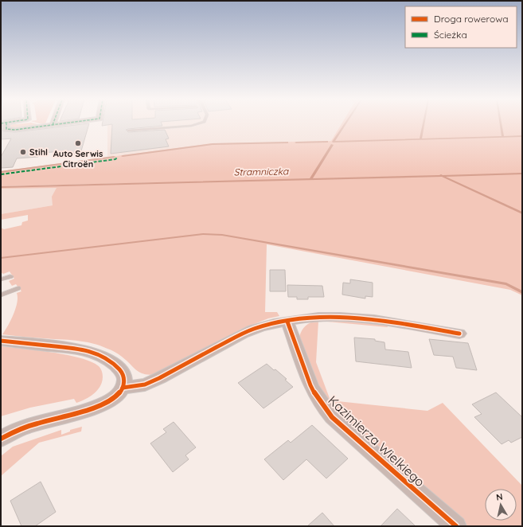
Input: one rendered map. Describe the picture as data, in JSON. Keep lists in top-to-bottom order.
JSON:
{
  "streets": {
    "street": ["Kazimierza Wielkiego"]
  },
  "water": ["Stramniczka"],
  "places": ["Auto Serwis Citroën", "Stihl"],
  "legend": ["Droga rowerowa", "Ścieżka"],
  "north": "top"
}
